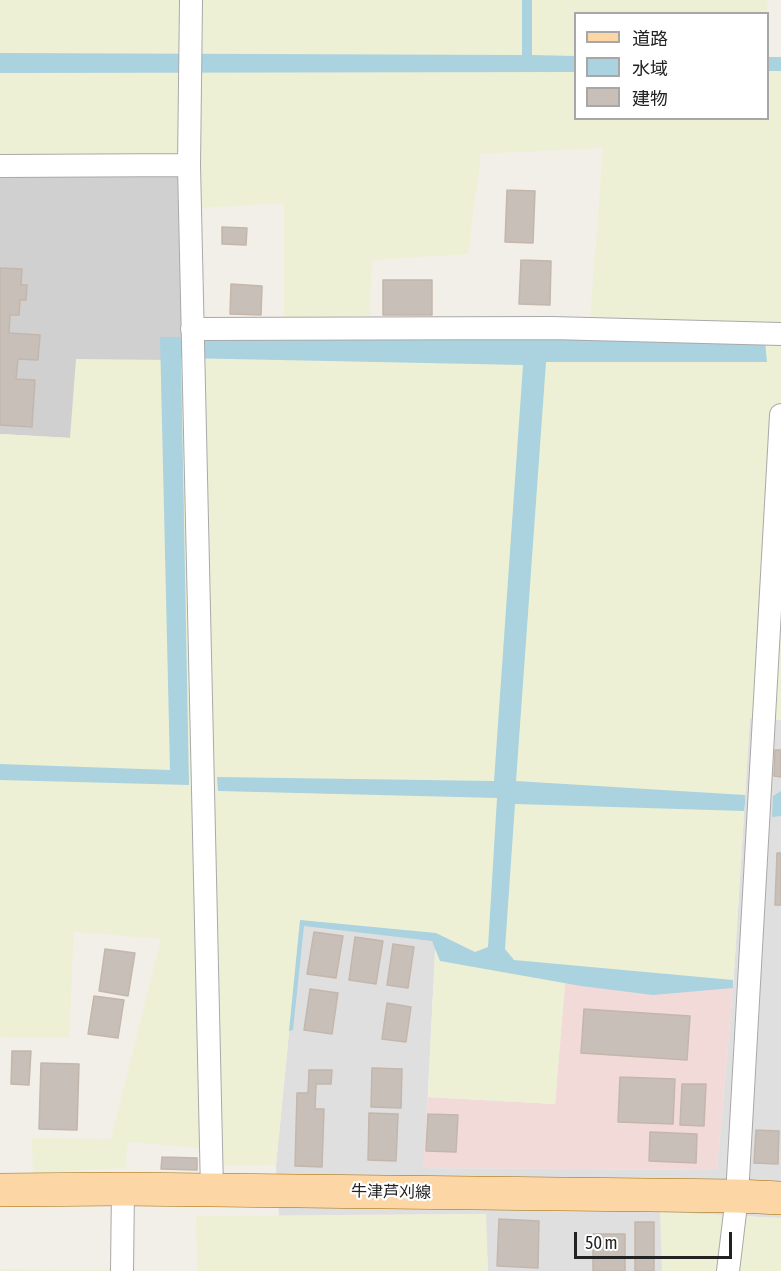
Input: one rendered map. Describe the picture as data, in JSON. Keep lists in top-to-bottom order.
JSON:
{
  "streets": {
    "main road": ["牛津芦刈線"]
  },
  "legend": ["道路", "水域", "建物"],
  "scale_bar": "50 m"
}
